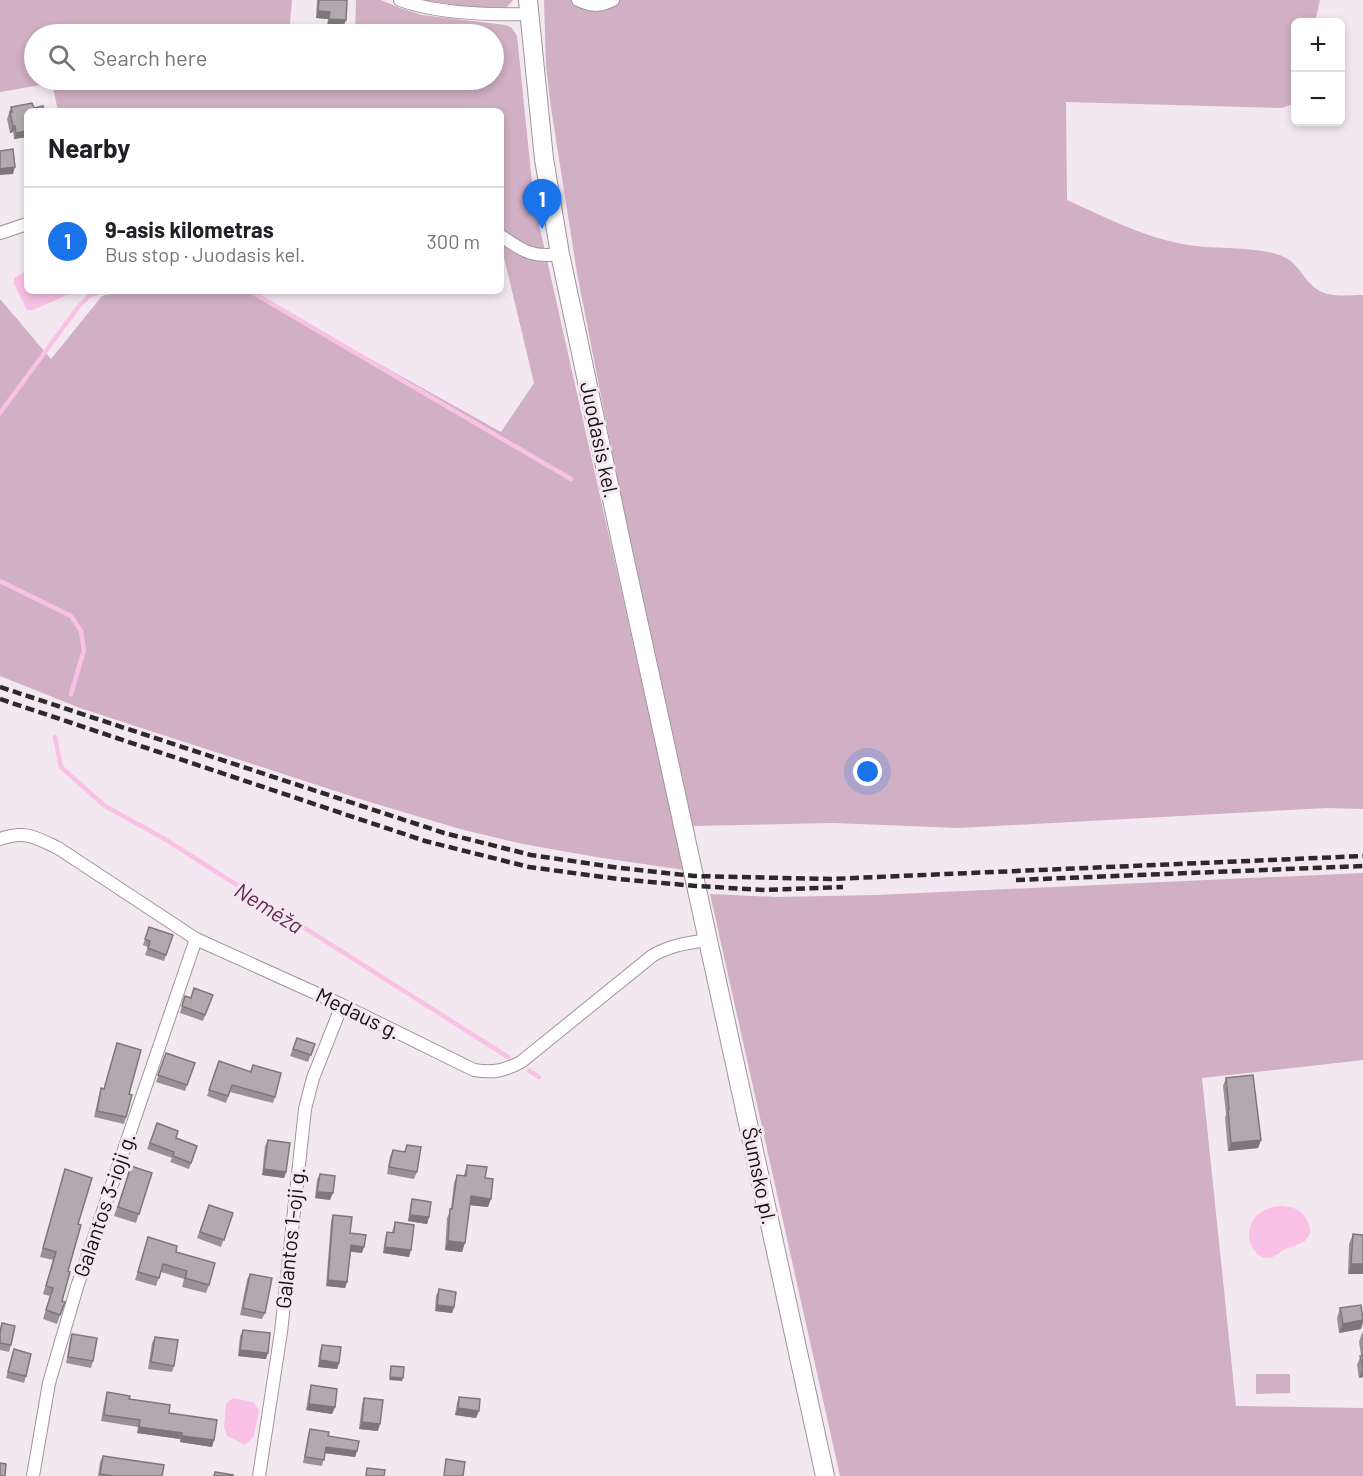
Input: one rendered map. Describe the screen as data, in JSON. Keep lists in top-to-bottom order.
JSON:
{
  "streets": {
    "main road": ["Juodasis kel.", "Šumsko pl."],
    "street": ["Medaus g.", "Galantos 3-ioji g.", "Galantos 1-oji g."]
  },
  "crossings": [
    ["Juodasis kel.", "Šumsko pl."],
    ["Medaus g.", "Šumsko pl."],
    ["Medaus g.", "Galantos 3-ioji g."],
    ["Medaus g.", "Galantos 1-oji g."]
  ],
  "water": ["Nemėža"],
  "page": {
    "map_buttons": ["+", "−"],
    "search": "Search here",
    "heading": "Nearby",
    "pins": "1",
    "list": [
      {
        "mark": "1",
        "name": "9-asis kilometras",
        "note": "Bus stop · Juodasis kel.",
        "value": "300 m"
      }
    ]
  }
}
